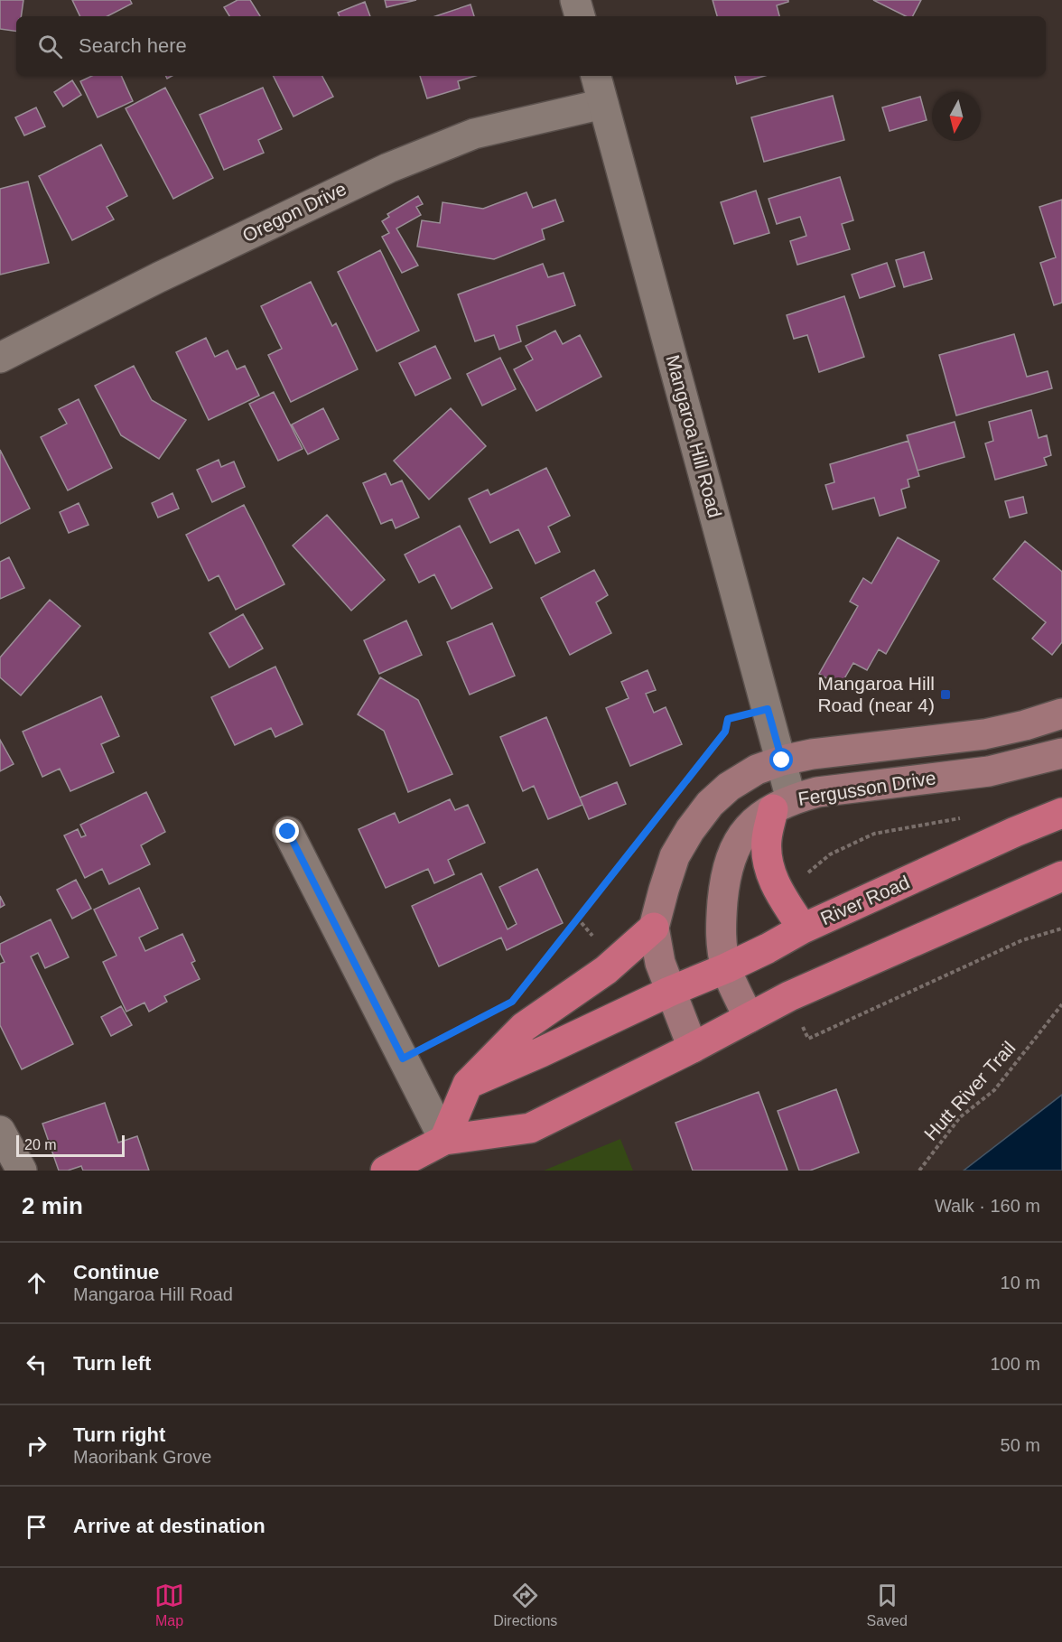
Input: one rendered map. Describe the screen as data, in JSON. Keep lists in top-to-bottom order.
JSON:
{
  "streets": {
    "highway": ["River Road"],
    "main road": ["Fergusson Drive"],
    "street": ["Oregon Drive", "Mangaroa Hill Road"],
    "path": ["Hutt River Trail"]
  },
  "crossings": [
    ["Oregon Drive", "Mangaroa Hill Road"],
    ["Mangaroa Hill Road", "Fergusson Drive"],
    ["Fergusson Drive", "River Road"]
  ],
  "places": {
    "transit": ["Mangaroa Hill Road (near 4)"]
  },
  "scale_bar": "20 m",
  "north": "bottom",
  "page": {
    "search": "Search here",
    "scale": "20 m",
    "heading": ["2 min", "Walk · 160 m"],
    "list": [
      ["Continue", "Mangaroa Hill Road", "10 m"],
      ["Turn left", "100 m"],
      ["Turn right", "Maoribank Grove", "50 m"],
      "Arrive at destination"
    ],
    "nav": ["Map", "Directions", "Saved"]
  }
}
